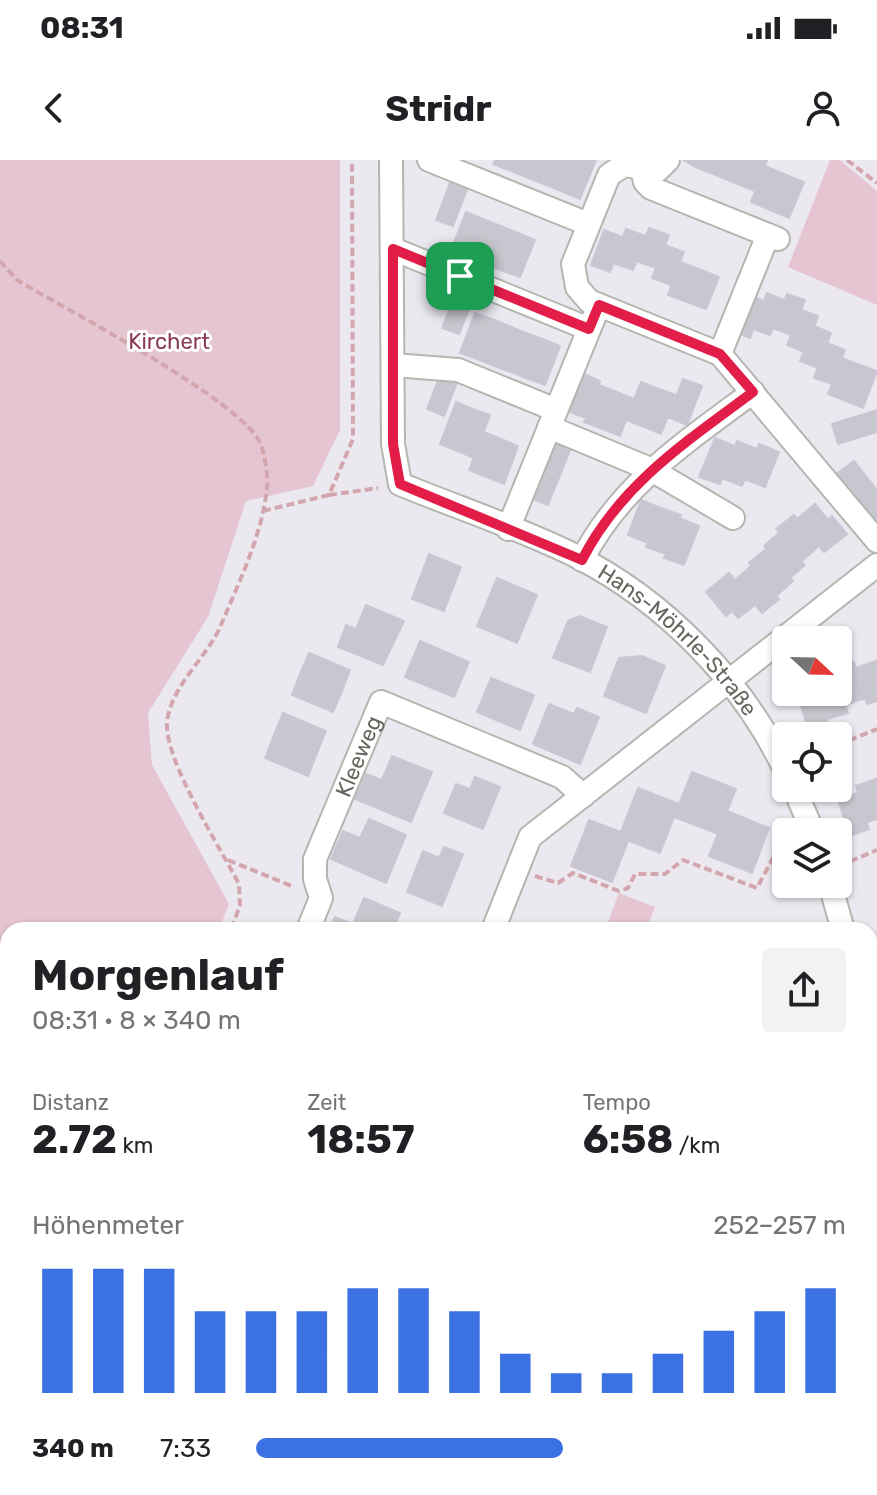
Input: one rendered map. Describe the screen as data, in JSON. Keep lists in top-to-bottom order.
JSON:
{
  "streets": {
    "street": ["Hans-Möhrle-Straße", "Kleeweg"]
  },
  "parks": ["Kirchert"],
  "north": "right",
  "page": {
    "status": "08:31",
    "header": "Stridr",
    "heading": ["Morgenlauf", "08:31 · 8 × 340 m"],
    "stats": [
      ["Distanz", "2.72 km"],
      ["Zeit", "18:57"],
      ["Tempo", "6:58 /km"]
    ],
    "chart": ["Höhenmeter", "252–257 m"],
    "list": [
      {
        "name": "340 m",
        "note": "7:33"
      }
    ]
  }
}
